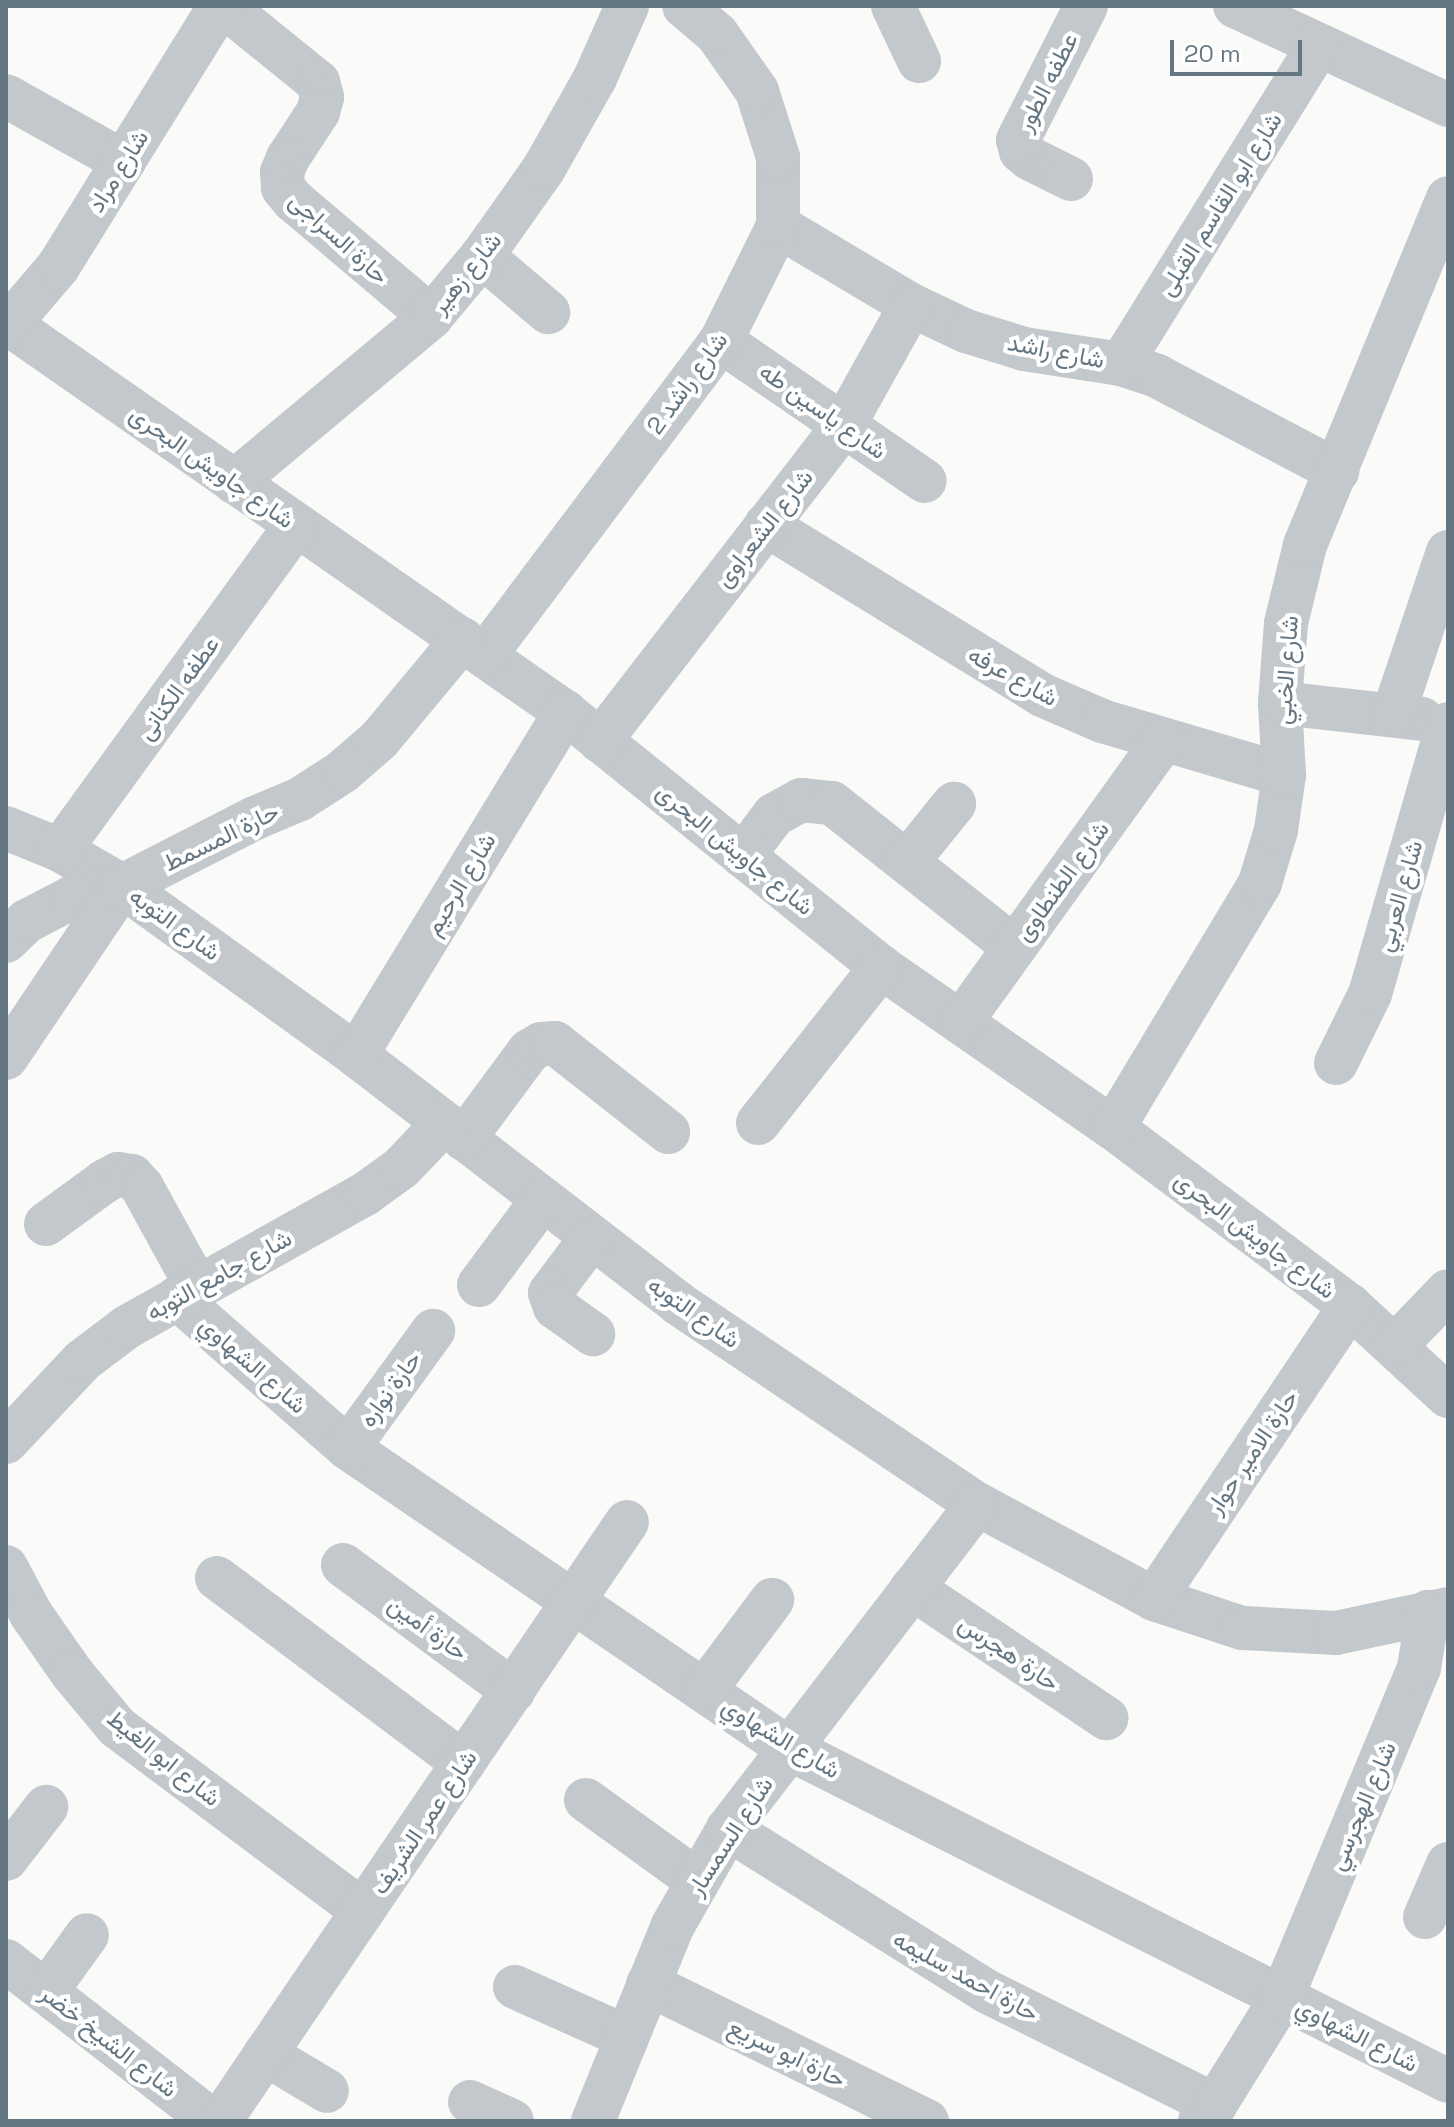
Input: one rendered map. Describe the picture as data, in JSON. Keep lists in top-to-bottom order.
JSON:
{
  "streets": {
    "street": [
      "عطفه الطور",
      "شارع مراد",
      "شارع ابو القاسم القبلى",
      "حارة السراجى",
      "شارع زهير",
      "شارع راشد",
      "شارع راشد 2",
      "شارع ياسين طه",
      "شارع جاويش البحرى",
      "شارع الشعراوى",
      "شارع الخبي",
      "شارع عرفه",
      "عطفه الكنانى",
      "حارة المسمط",
      "شارع الطنطاوى",
      "شارع الرحيم",
      "شارع العربي",
      "شارع التوبه",
      "شارع جامع التوبه",
      "شارع الشهاوي",
      "حارة نواره",
      "حارة الامير حوار",
      "حارة أمين",
      "حارة هجرس",
      "شارع ابو الغيط",
      "شارع الهجرسي",
      "شارع عمر الشريف",
      "شارع السمسار",
      "حارة احمد سليمه",
      "شارع الشيخ خضر",
      "حارة ابو سريع"
    ]
  },
  "crossings": [
    ["شارع مراد", "حارة السراجى"],
    ["شارع مراد", "شارع جاويش البحرى"],
    ["شارع ابو القاسم القبلى", "شارع راشد"],
    ["حارة السراجى", "شارع زهير"],
    ["شارع زهير", "شارع جاويش البحرى"],
    ["شارع راشد", "شارع راشد 2"],
    ["شارع راشد", "شارع الشعراوى"],
    ["شارع راشد", "شارع الخبي"],
    ["شارع راشد 2", "شارع ياسين طه"],
    ["شارع راشد 2", "شارع جاويش البحرى"],
    ["شارع راشد 2", "حارة المسمط"],
    ["شارع ياسين طه", "شارع الشعراوى"],
    ["شارع جاويش البحرى", "شارع الشعراوى"],
    ["شارع جاويش البحرى", "شارع الخبي"],
    ["شارع جاويش البحرى", "عطفه الكنانى"],
    ["شارع جاويش البحرى", "حارة المسمط"],
    ["شارع جاويش البحرى", "شارع الطنطاوى"],
    ["شارع جاويش البحرى", "شارع الرحيم"],
    ["شارع جاويش البحرى", "حارة الامير حوار"],
    ["شارع الشعراوى", "شارع عرفه"],
    ["شارع الخبي", "شارع عرفه"],
    ["شارع عرفه", "شارع الطنطاوى"],
    ["عطفه الكنانى", "شارع التوبه"],
    ["حارة المسمط", "شارع التوبه"],
    ["شارع الرحيم", "شارع التوبه"],
    ["شارع التوبه", "شارع جامع التوبه"],
    ["شارع التوبه", "حارة الامير حوار"],
    ["شارع التوبه", "شارع الهجرسي"],
    ["شارع التوبه", "شارع السمسار"],
    ["شارع جامع التوبه", "شارع الشهاوي"],
    ["شارع الشهاوي", "حارة نواره"],
    ["شارع الشهاوي", "شارع الهجرسي"],
    ["شارع الشهاوي", "شارع عمر الشريف"],
    ["شارع الشهاوي", "شارع السمسار"],
    ["حارة أمين", "شارع عمر الشريف"],
    ["حارة هجرس", "شارع السمسار"],
    ["شارع ابو الغيط", "شارع عمر الشريف"],
    ["شارع الهجرسي", "حارة احمد سليمه"],
    ["شارع السمسار", "حارة احمد سليمه"],
    ["شارع السمسار", "حارة ابو سريع"]
  ],
  "scale_bar": "20 m"
}
